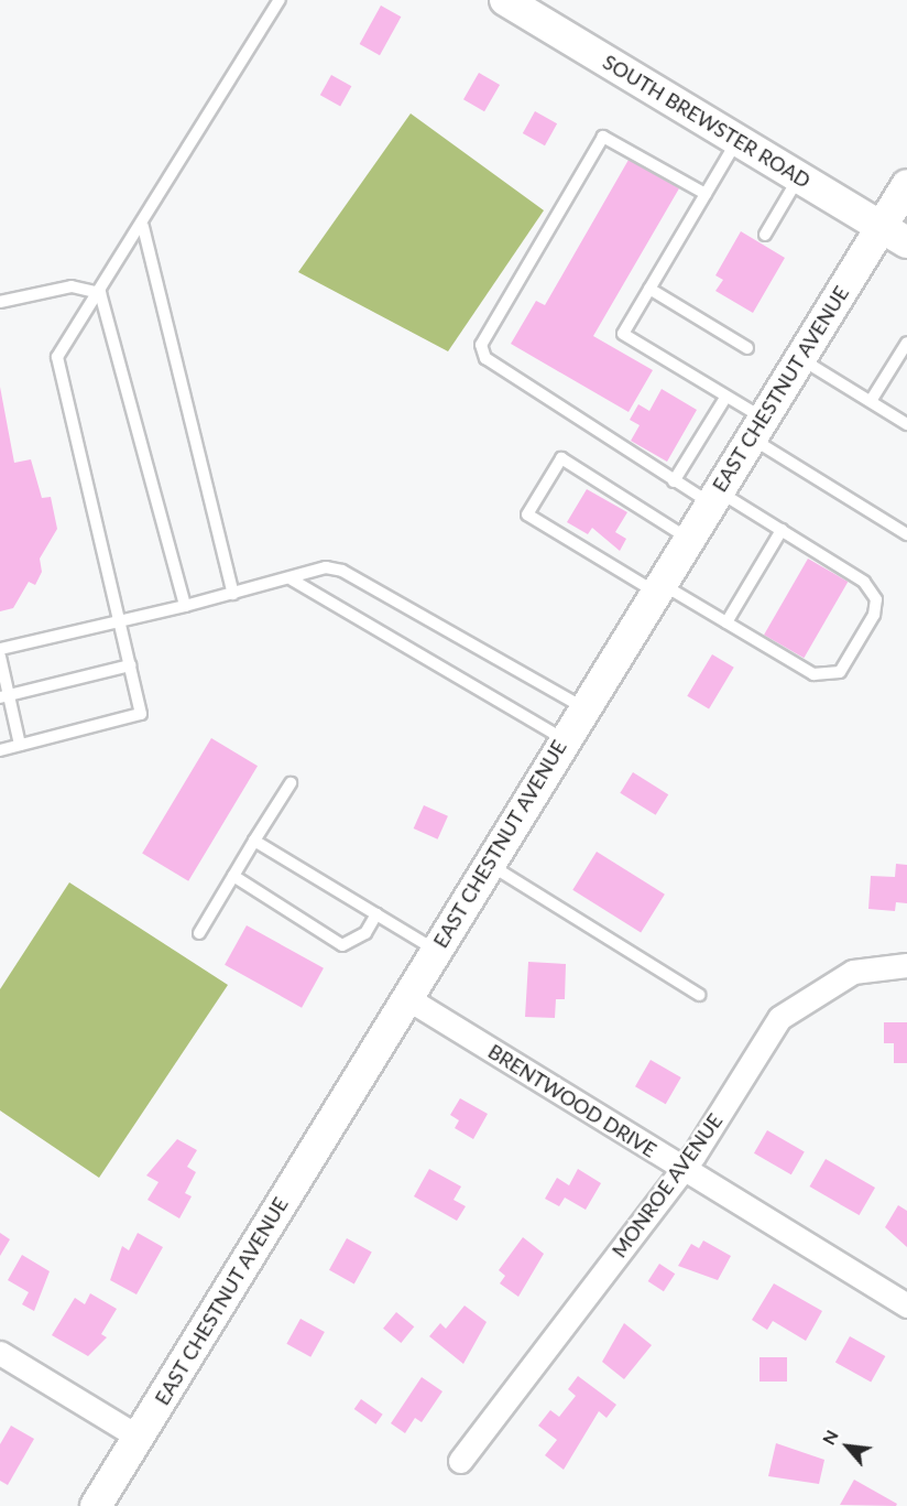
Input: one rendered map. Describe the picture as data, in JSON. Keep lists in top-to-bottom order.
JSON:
{
  "streets": {
    "street": [
      "SOUTH BREWSTER ROAD",
      "EAST CHESTNUT AVENUE",
      "BRENTWOOD DRIVE",
      "MONROE AVENUE"
    ]
  },
  "crossings": [
    ["SOUTH BREWSTER ROAD", "EAST CHESTNUT AVENUE"],
    ["EAST CHESTNUT AVENUE", "BRENTWOOD DRIVE"],
    ["BRENTWOOD DRIVE", "MONROE AVENUE"]
  ],
  "north": "top left"
}
